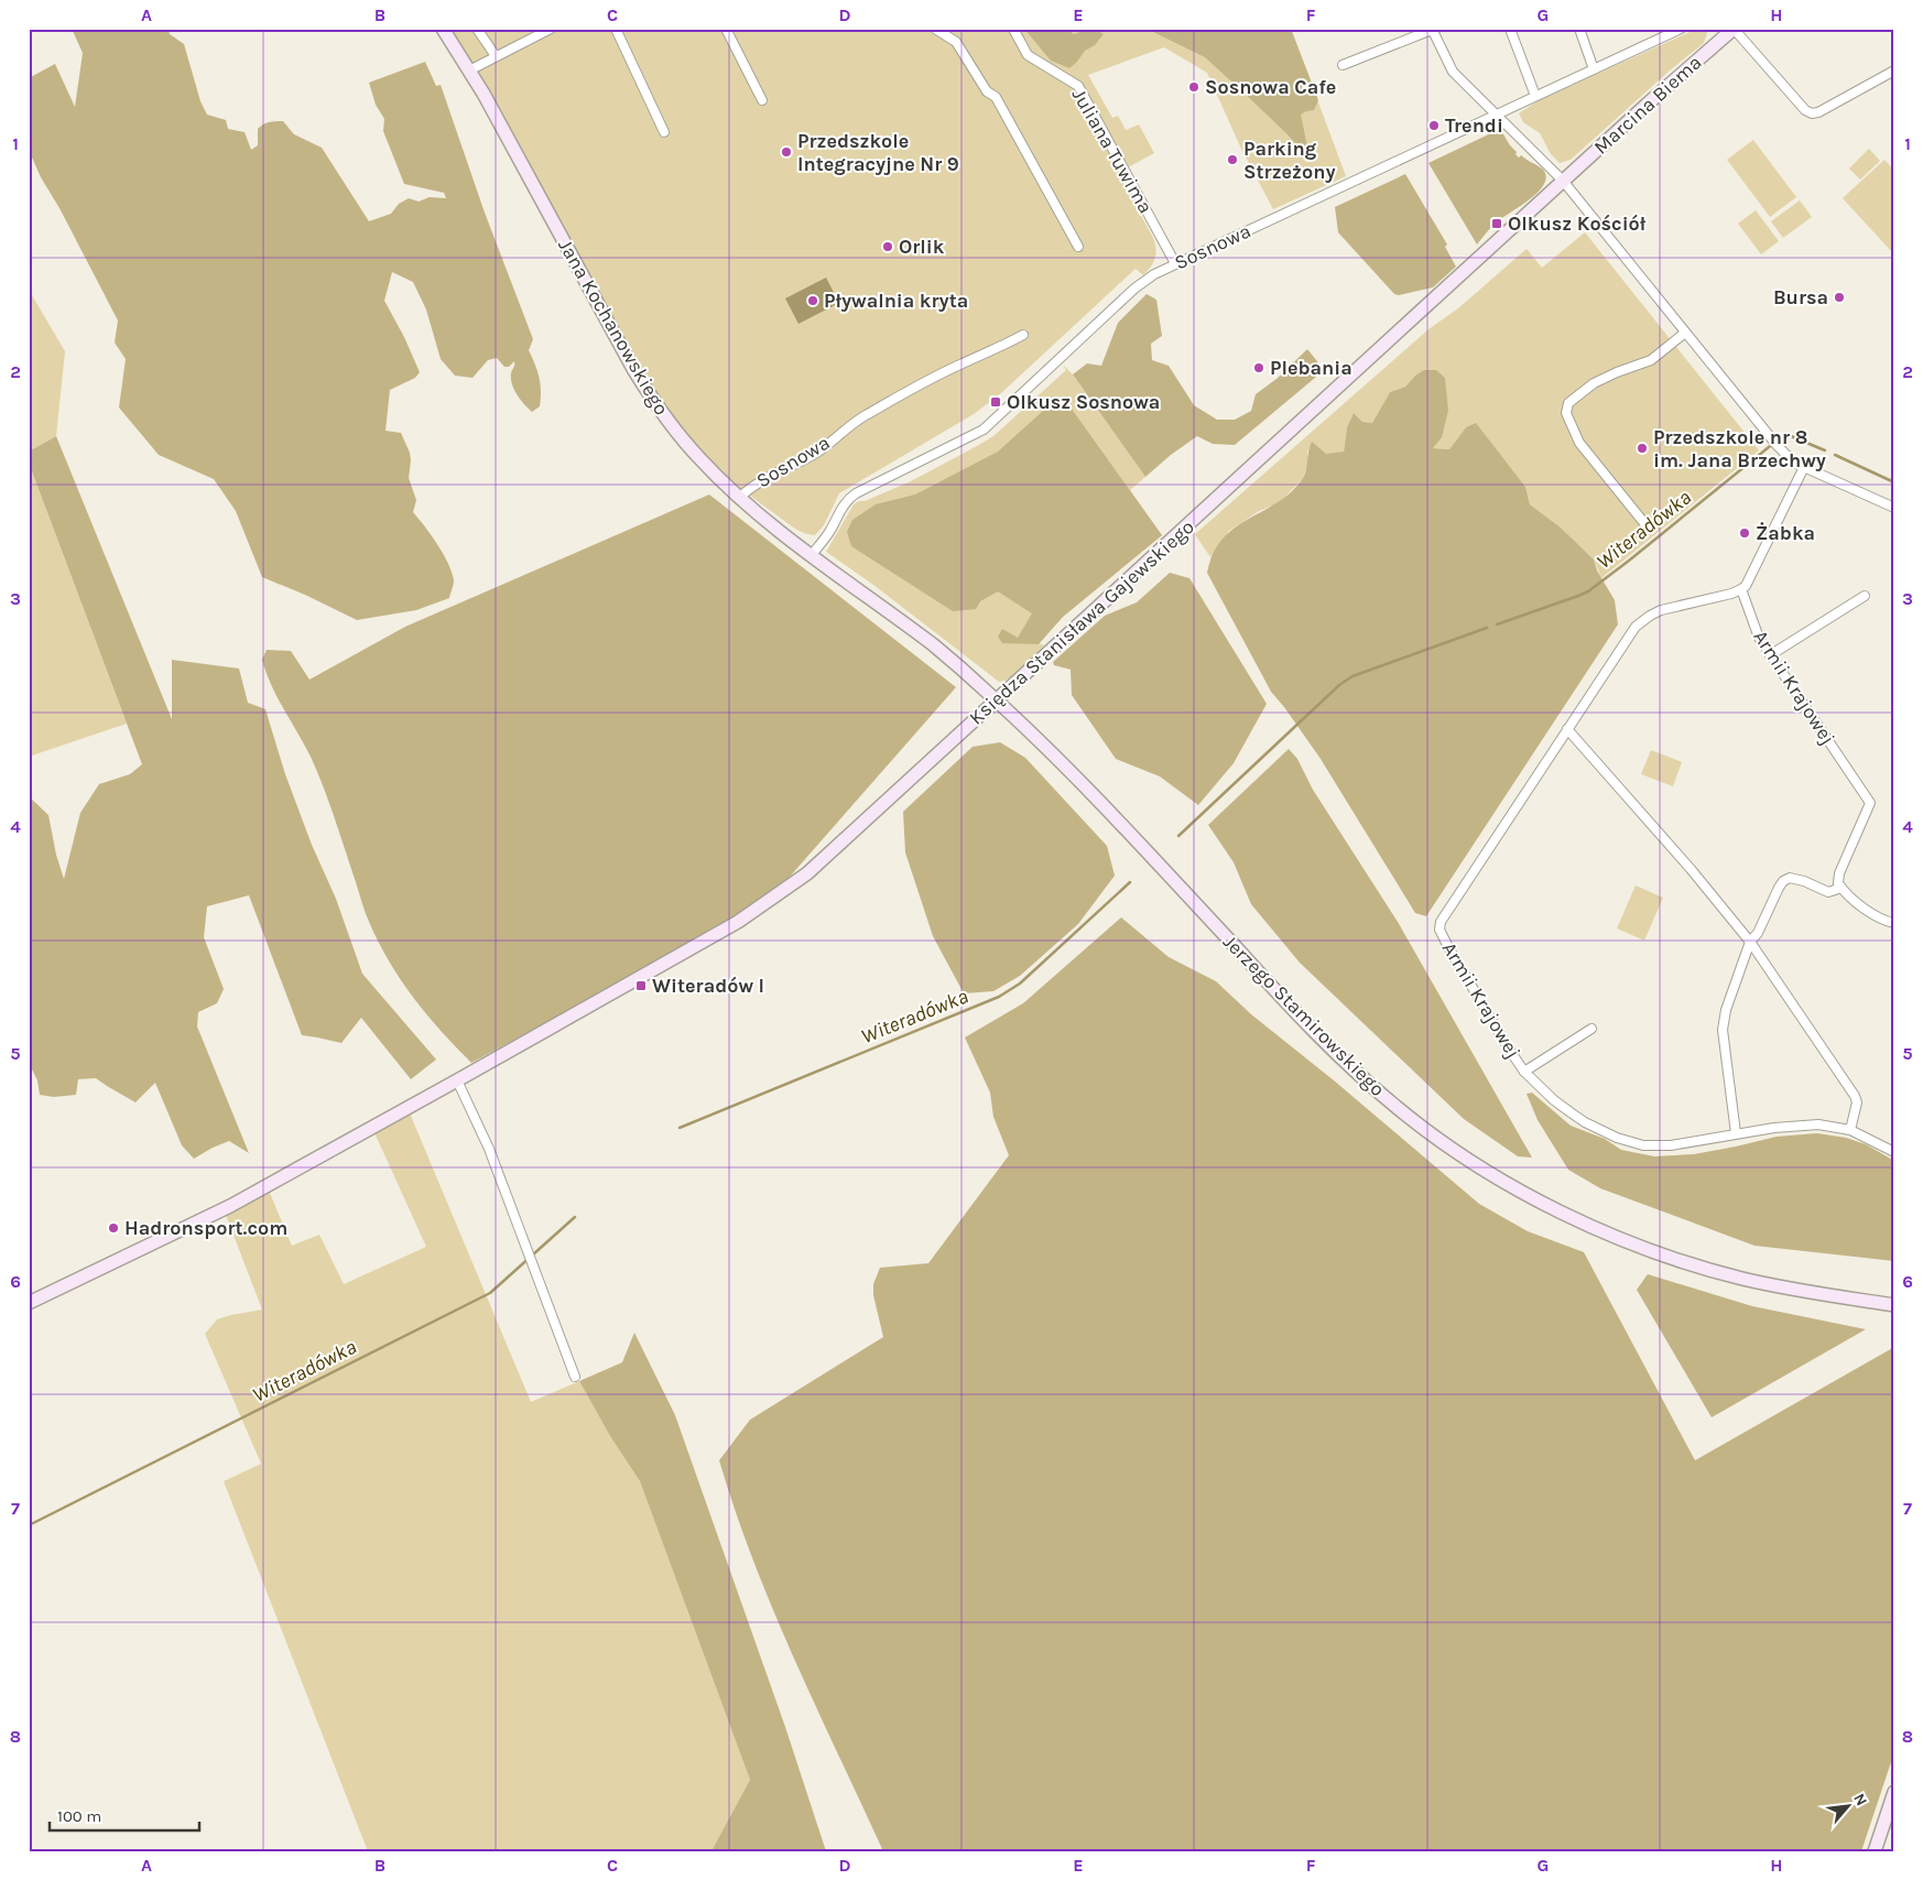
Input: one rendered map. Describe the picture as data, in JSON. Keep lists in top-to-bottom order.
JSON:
{
  "streets": {
    "street": [
      "Marcina Biema",
      "Juliana Tuwima",
      "Sosnowa",
      "Jana Kochanowskiego",
      "Księdza Stanisława Gajewskiego",
      "Armii Krajowej",
      "Jerzego Stamirowskiego"
    ]
  },
  "crossings": [
    ["Marcina Biema", "Księdza Stanisława Gajewskiego"],
    ["Juliana Tuwima", "Sosnowa"],
    ["Sosnowa", "Jana Kochanowskiego"],
    ["Jana Kochanowskiego", "Księdza Stanisława Gajewskiego"],
    ["Jana Kochanowskiego", "Jerzego Stamirowskiego"],
    ["Księdza Stanisława Gajewskiego", "Jerzego Stamirowskiego"]
  ],
  "water": ["Witeradówka"],
  "places": {
    "other": [
      "Sosnowa Cafe",
      "Trendi",
      "Przedszkole Integracyjne Nr 9",
      "Parking Strzeżony",
      "Orlik",
      "Bursa",
      "Pływalnia kryta",
      "Plebania",
      "Przedszkole nr 8 im. Jana Brzechwy",
      "Żabka",
      "Hadronsport.com"
    ],
    "transit": ["Olkusz Kościół", "Olkusz Sosnowa", "Witeradów I"]
  },
  "scale_bar": "100 m",
  "north": "top right",
  "grid": {
    "columns": [
      "A",
      "B",
      "C",
      "D",
      "E",
      "F",
      "G",
      "H"
    ],
    "rows": [
      "1",
      "2",
      "3",
      "4",
      "5",
      "6",
      "7",
      "8"
    ]
  }
}
